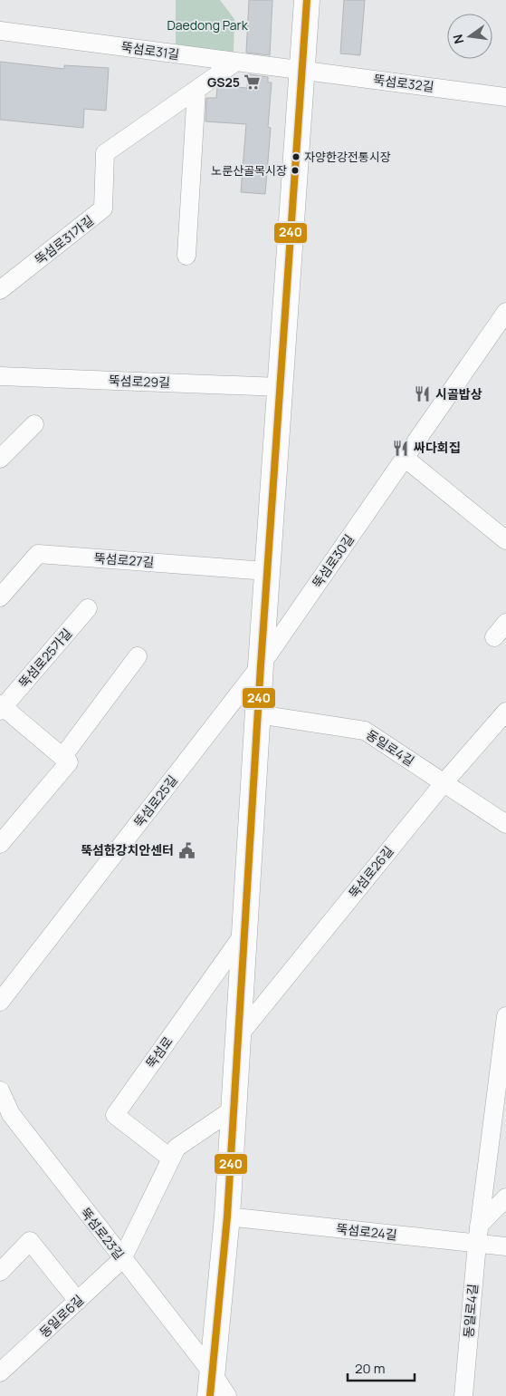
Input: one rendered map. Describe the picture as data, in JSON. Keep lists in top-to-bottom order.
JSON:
{
  "streets": {
    "street": [
      "뚝섬로31길",
      "뚝섬로32길",
      "뚝섬로31가길",
      "뚝섬로29길",
      "뚝섬로27길",
      "뚝섬로30길",
      "뚝섬로25가길",
      "동일로4길",
      "뚝섬로25길",
      "뚝섬로26길",
      "뚝섬로",
      "뚝섬로24길",
      "뚝섬로23길",
      "동일로6길"
    ]
  },
  "crossings": [
    ["뚝섬로31길", "뚝섬로32길"],
    ["뚝섬로31길", "뚝섬로31가길"],
    ["뚝섬로30길", "뚝섬로25길"],
    ["동일로4길", "뚝섬로26길"],
    ["동일로4길", "뚝섬로24길"],
    ["뚝섬로23길", "동일로6길"]
  ],
  "parks": ["Daedong Park"],
  "places": {
    "supermarket": ["GS25"],
    "other": ["자양한강전통시장", "노룬산골목시장"],
    "restaurant": ["시골밥상", "싸다회집"],
    "public building": ["뚝섬한강치안센터"]
  },
  "lines": ["transit line 240"],
  "scale_bar": "20 m",
  "north": "left"
}
